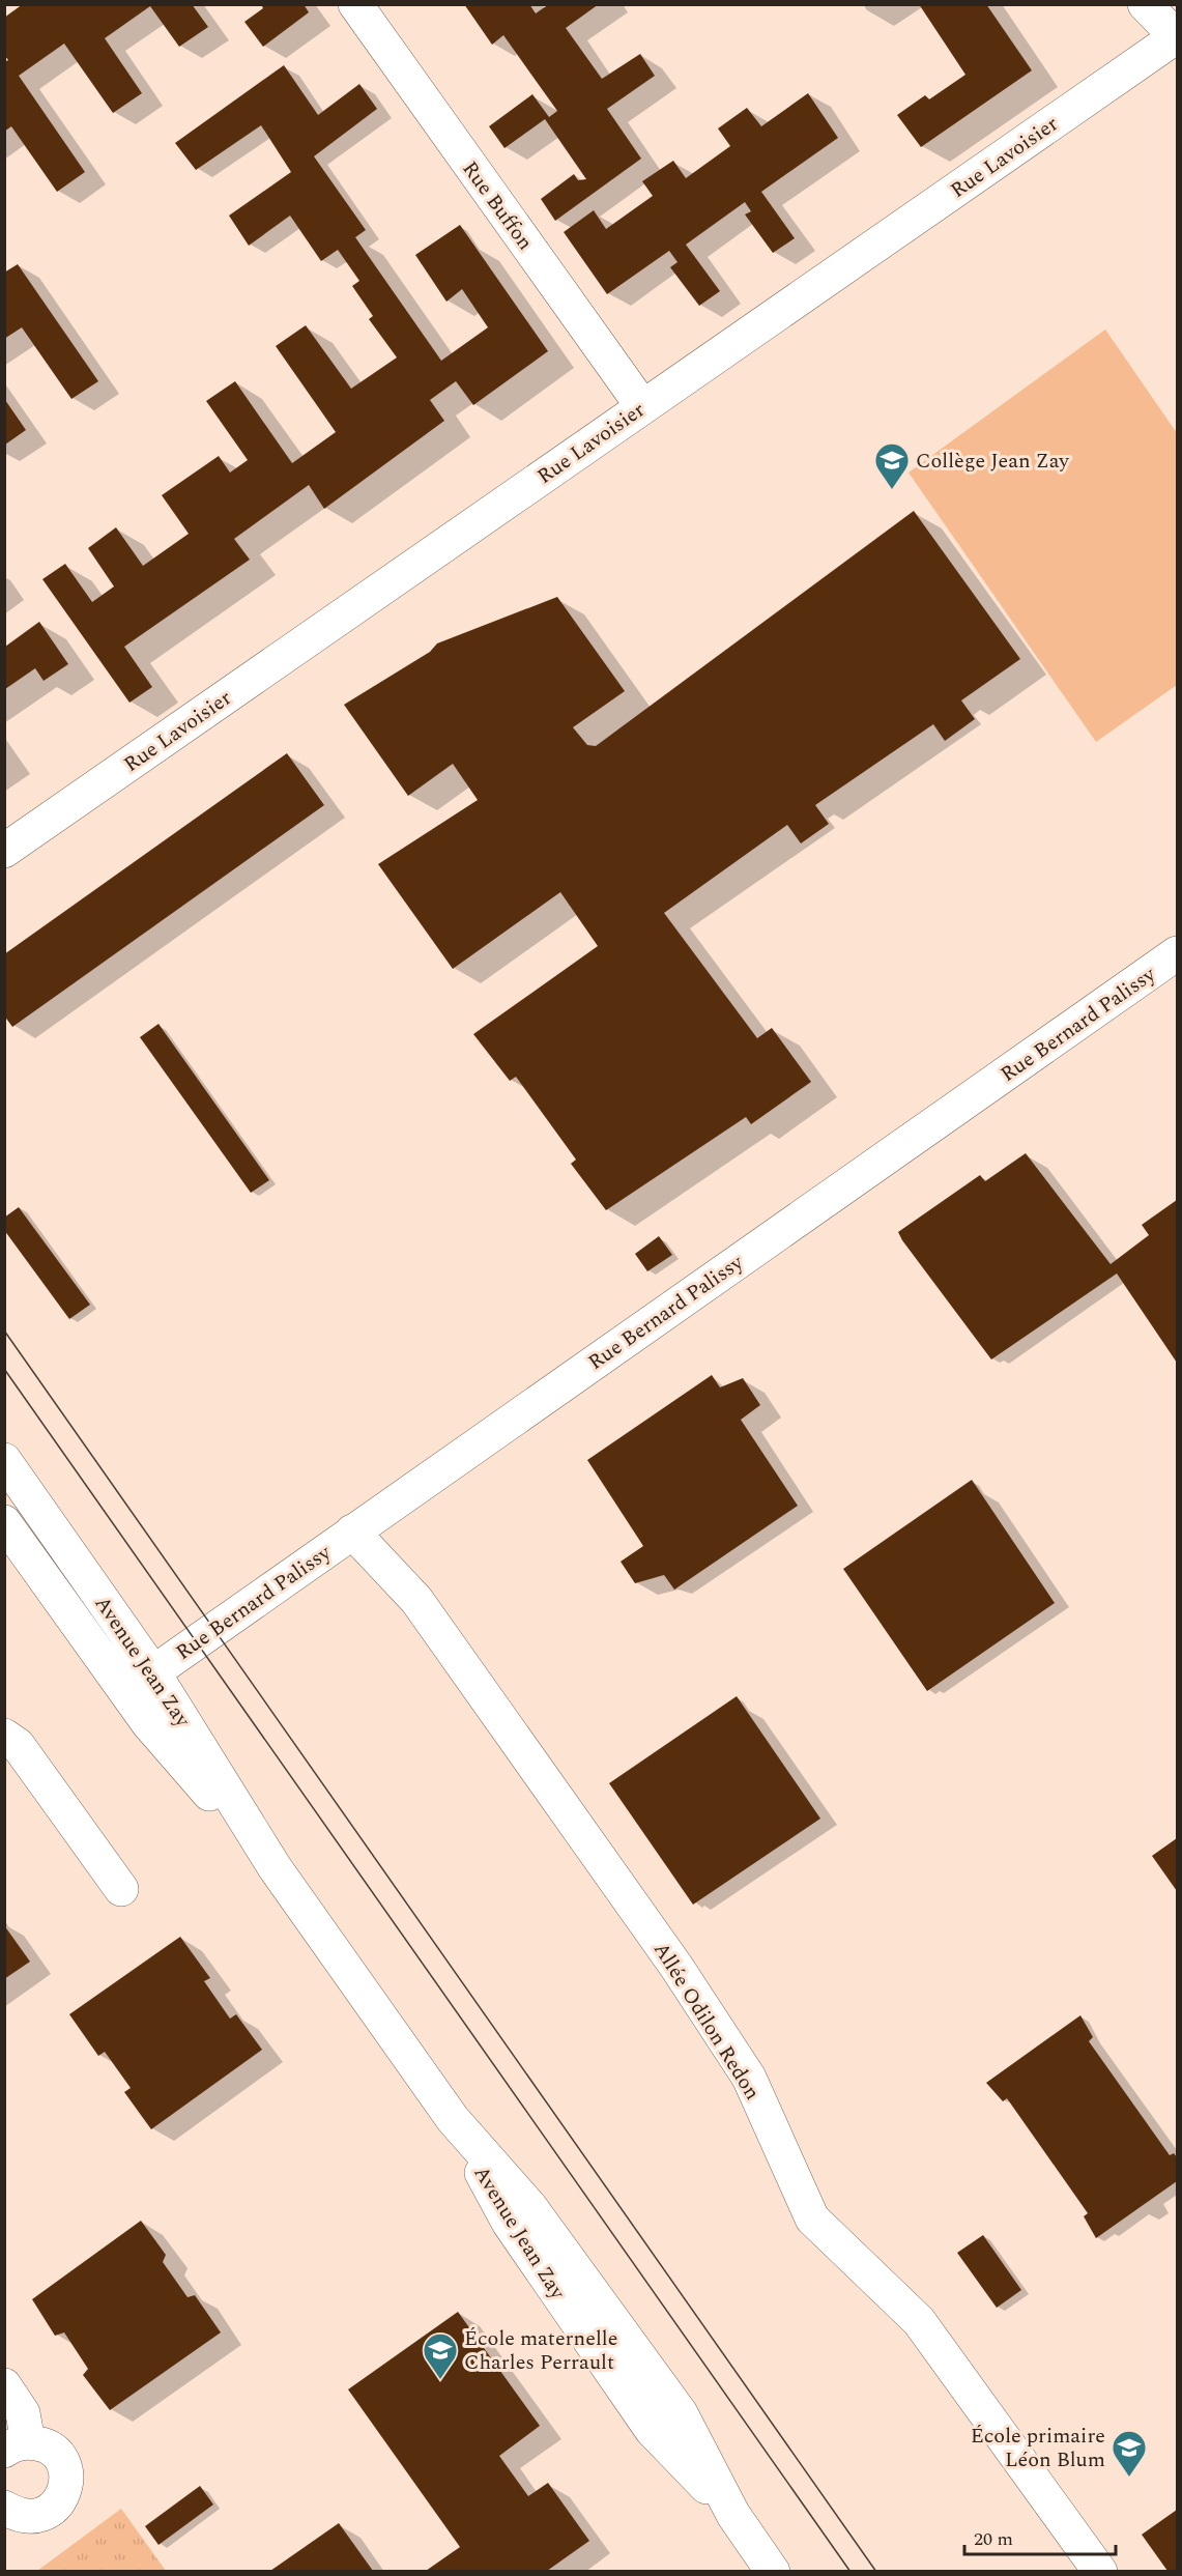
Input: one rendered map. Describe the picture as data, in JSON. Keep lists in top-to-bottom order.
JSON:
{
  "streets": {
    "street": [
      "Rue Lavoisier",
      "Rue Buffon",
      "Rue Bernard Palissy",
      "Avenue Jean Zay",
      "Allée Odilon Redon"
    ]
  },
  "crossings": [
    ["Rue Lavoisier", "Rue Buffon"],
    ["Rue Bernard Palissy", "Avenue Jean Zay"],
    ["Rue Bernard Palissy", "Allée Odilon Redon"]
  ],
  "places": {
    "school or university": ["Collège Jean Zay", "École maternelle Charles Perrault", "École primaire Léon Blum"]
  },
  "scale_bar": "20 m"
}
